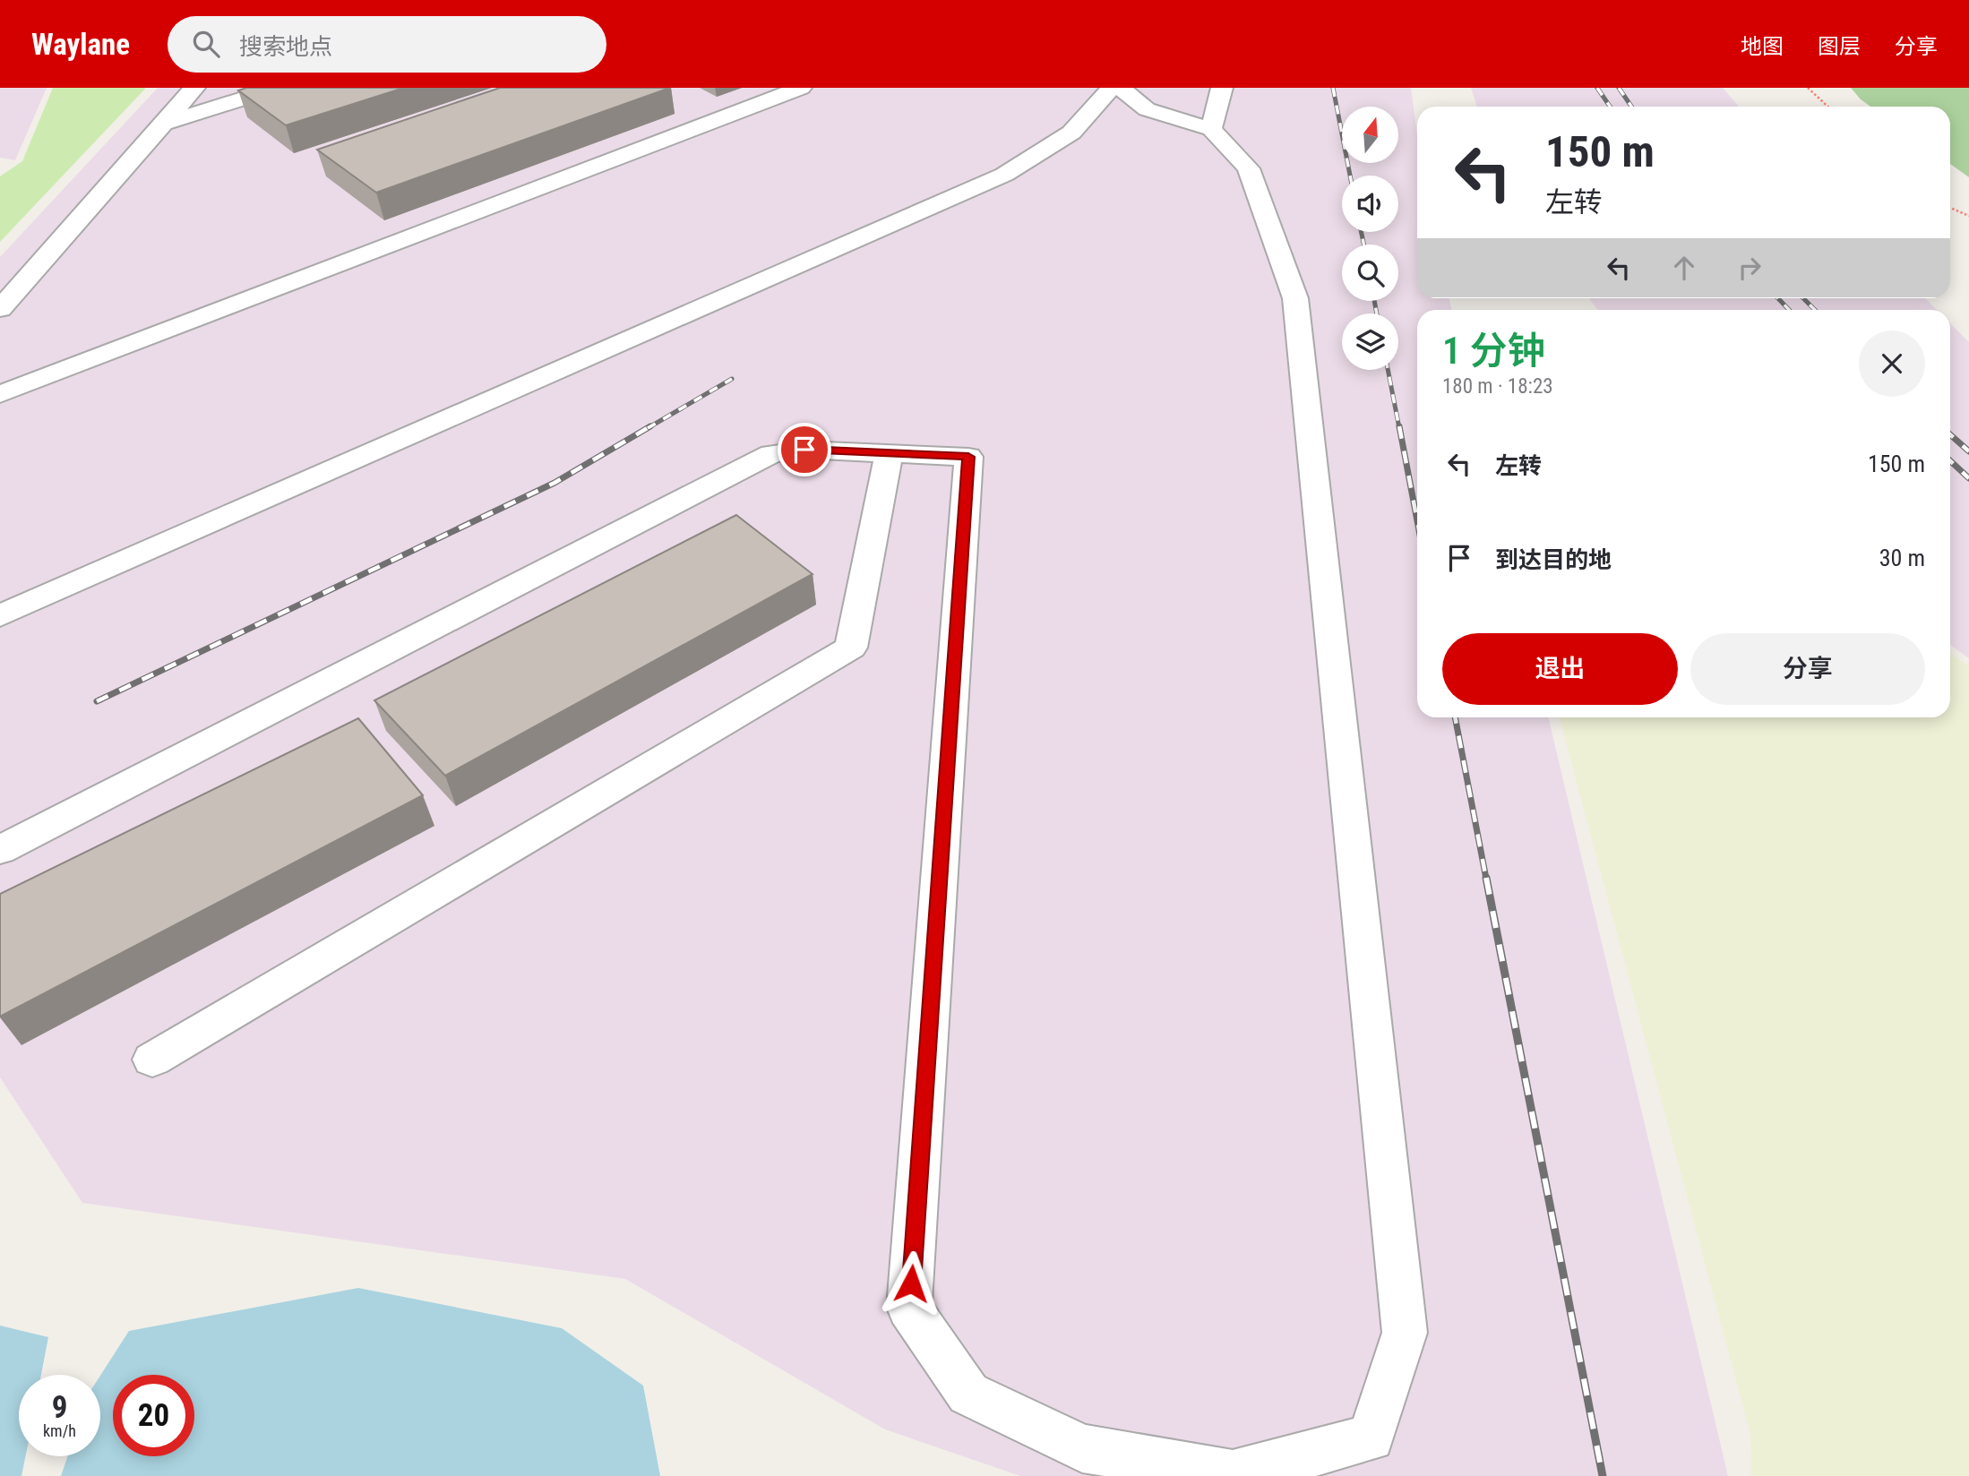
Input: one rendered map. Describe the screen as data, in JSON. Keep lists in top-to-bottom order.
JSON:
{
  "north": "top",
  "page": {
    "header": "Waylane",
    "search": "搜索地点",
    "nav": ["地图", "图层", "分享"],
    "turn": ["150 m", "左转"],
    "heading": ["1 分钟", "180 m · 18:23"],
    "list": [
      {
        "name": "左转",
        "value": "150 m"
      },
      {
        "name": "到达目的地",
        "value": "30 m"
      }
    ],
    "buttons": ["退出", "分享"],
    "speed": "9 km/h",
    "limit": "20"
  }
}
